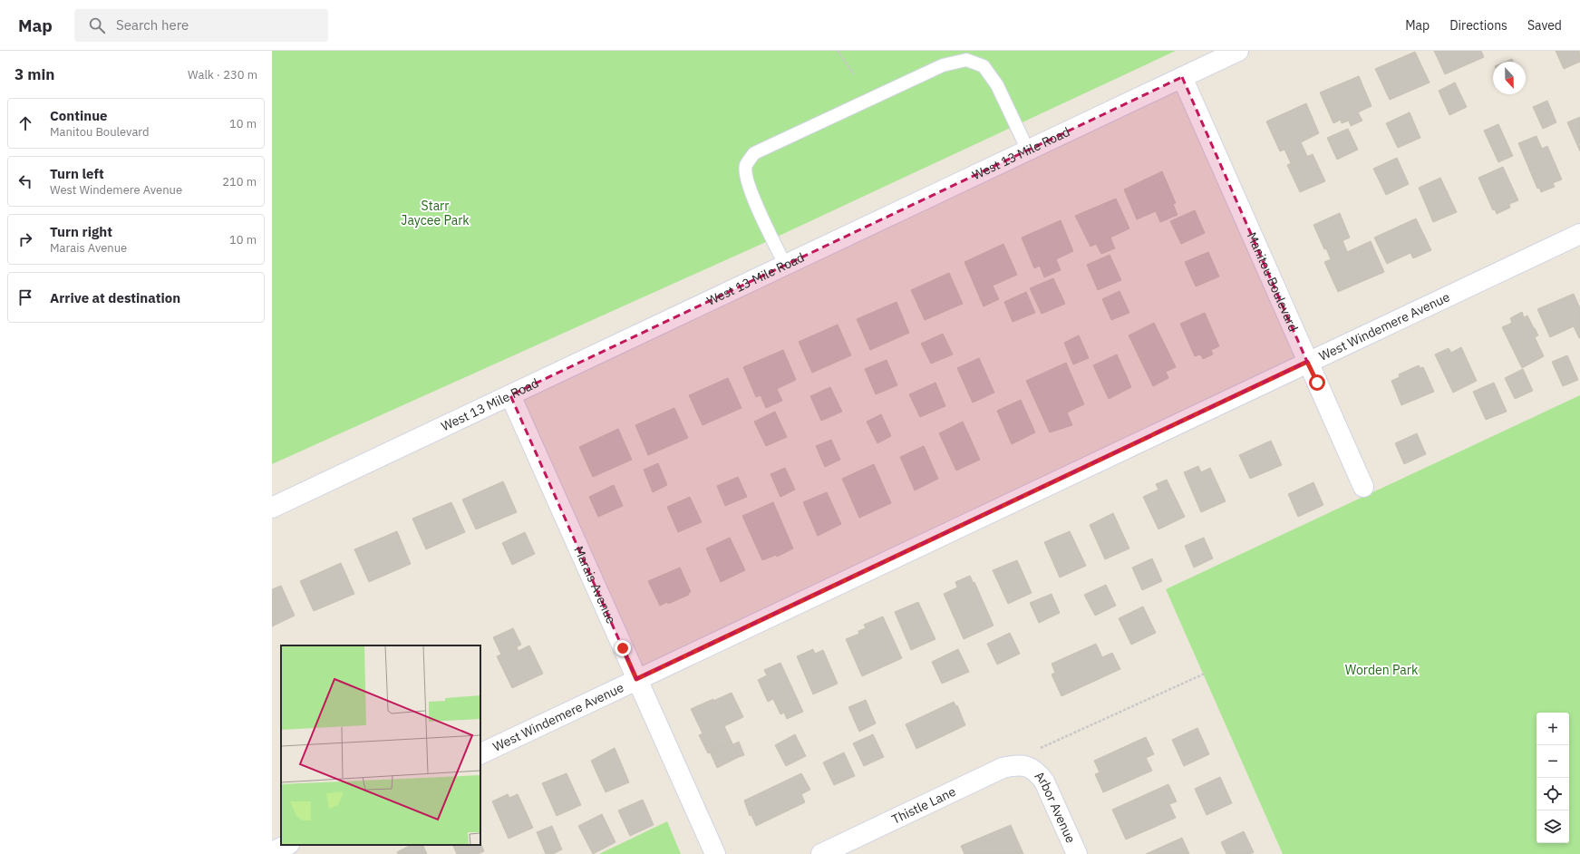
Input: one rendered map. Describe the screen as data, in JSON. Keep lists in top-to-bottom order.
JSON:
{
  "streets": {
    "street": [
      "West 13 Mile Road",
      "Manitou Boulevard",
      "West Windemere Avenue",
      "Marais Avenue",
      "Thistle Lane",
      "Arbor Avenue"
    ]
  },
  "crossings": [
    ["West 13 Mile Road", "Manitou Boulevard"],
    ["West 13 Mile Road", "Marais Avenue"],
    ["Manitou Boulevard", "West Windemere Avenue"],
    ["West Windemere Avenue", "Marais Avenue"],
    ["Thistle Lane", "Arbor Avenue"]
  ],
  "parks": ["Starr Jaycee Park", "Worden Park"],
  "north": "bottom",
  "page": {
    "header": "Map",
    "search": "Search here",
    "nav": ["Map", "Directions", "Saved"],
    "heading": ["3 min", "Walk · 230 m"],
    "list": [
      ["Continue", "Manitou Boulevard", "10 m"],
      ["Turn left", "West Windemere Avenue", "210 m"],
      ["Turn right", "Marais Avenue", "10 m"],
      "Arrive at destination"
    ],
    "map_buttons": ["+", "−"]
  }
}
